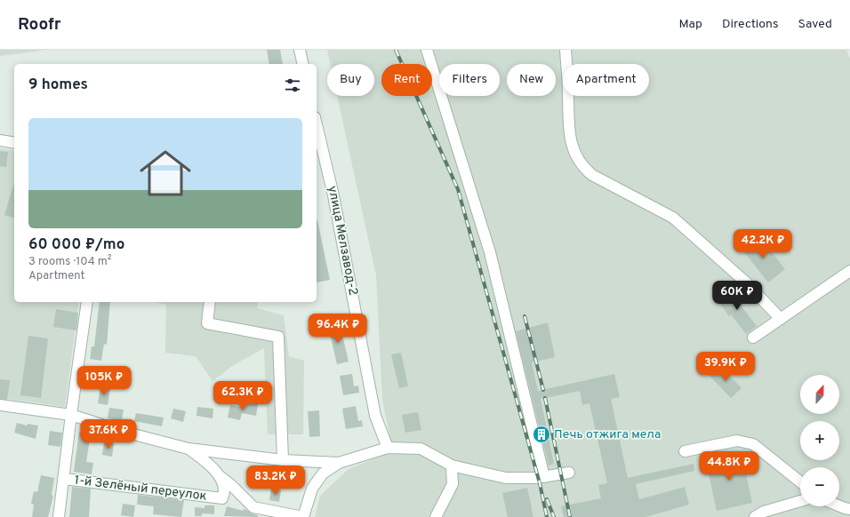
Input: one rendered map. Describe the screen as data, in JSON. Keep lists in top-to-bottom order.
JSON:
{
  "streets": {
    "street": ["улица Мелзавод-2", "1-й Зелёный переулок"]
  },
  "places": {
    "building": ["Печь отжига мела"]
  },
  "north": "top",
  "page": {
    "header": "Roofr",
    "nav": ["Map", "Directions", "Saved"],
    "chip": [
      "Buy",
      "Rent",
      "Filters",
      "New",
      "Apartment"
    ],
    "heading": "9 homes",
    "list": [
      {
        "name": "60 000 ₽/mo",
        "note": "3 rooms · 104 m² · Apartment"
      }
    ],
    "price": [
      "42.2K ₽",
      "60K ₽",
      "96.4K ₽",
      "39.9K ₽",
      "105K ₽",
      "62.3K ₽",
      "37.6K ₽",
      "44.8K ₽",
      "83.2K ₽"
    ],
    "map_buttons": ["+", "−"]
  }
}
